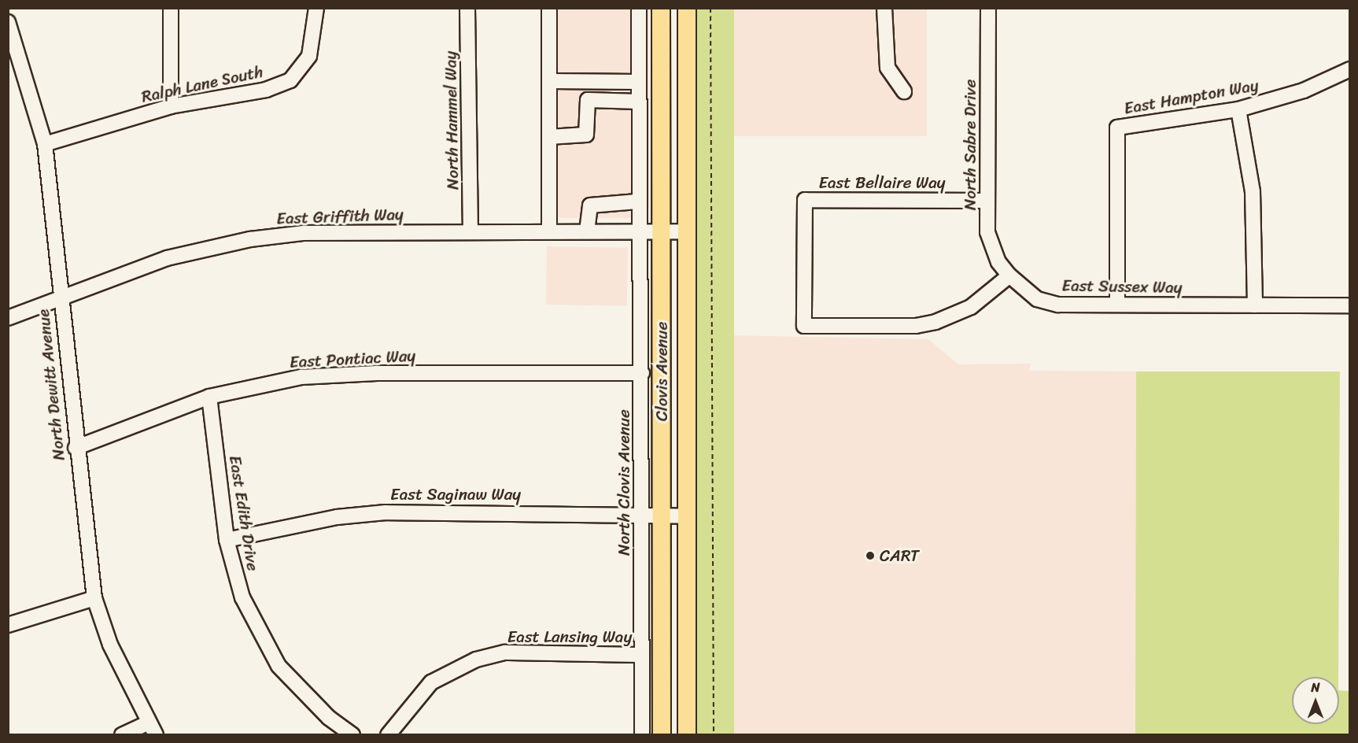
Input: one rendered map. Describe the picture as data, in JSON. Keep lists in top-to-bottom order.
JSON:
{
  "streets": {
    "main road": ["Clovis Avenue"],
    "street": [
      "Ralph Lane South",
      "East Hampton Way",
      "North Hammel Way",
      "North Sabre Drive",
      "East Bellaire Way",
      "East Griffith Way",
      "East Sussex Way",
      "East Pontiac Way",
      "North Dewitt Avenue",
      "North Clovis Avenue",
      "East Saginaw Way",
      "East Edith Drive",
      "East Lansing Way"
    ]
  },
  "crossings": [
    ["Ralph Lane South", "North Dewitt Avenue"],
    ["East Hampton Way", "East Sussex Way"],
    ["North Hammel Way", "East Griffith Way"],
    ["North Sabre Drive", "East Bellaire Way"],
    ["North Sabre Drive", "East Sussex Way"],
    ["East Bellaire Way", "East Sussex Way"],
    ["East Griffith Way", "Clovis Avenue"],
    ["East Griffith Way", "North Dewitt Avenue"],
    ["East Griffith Way", "North Clovis Avenue"],
    ["East Pontiac Way", "North Dewitt Avenue"],
    ["East Pontiac Way", "North Clovis Avenue"],
    ["East Pontiac Way", "East Edith Drive"],
    ["Clovis Avenue", "East Saginaw Way"],
    ["North Clovis Avenue", "East Saginaw Way"],
    ["North Clovis Avenue", "East Lansing Way"],
    ["East Saginaw Way", "East Edith Drive"]
  ],
  "places": ["CART"],
  "north": "top"
}
